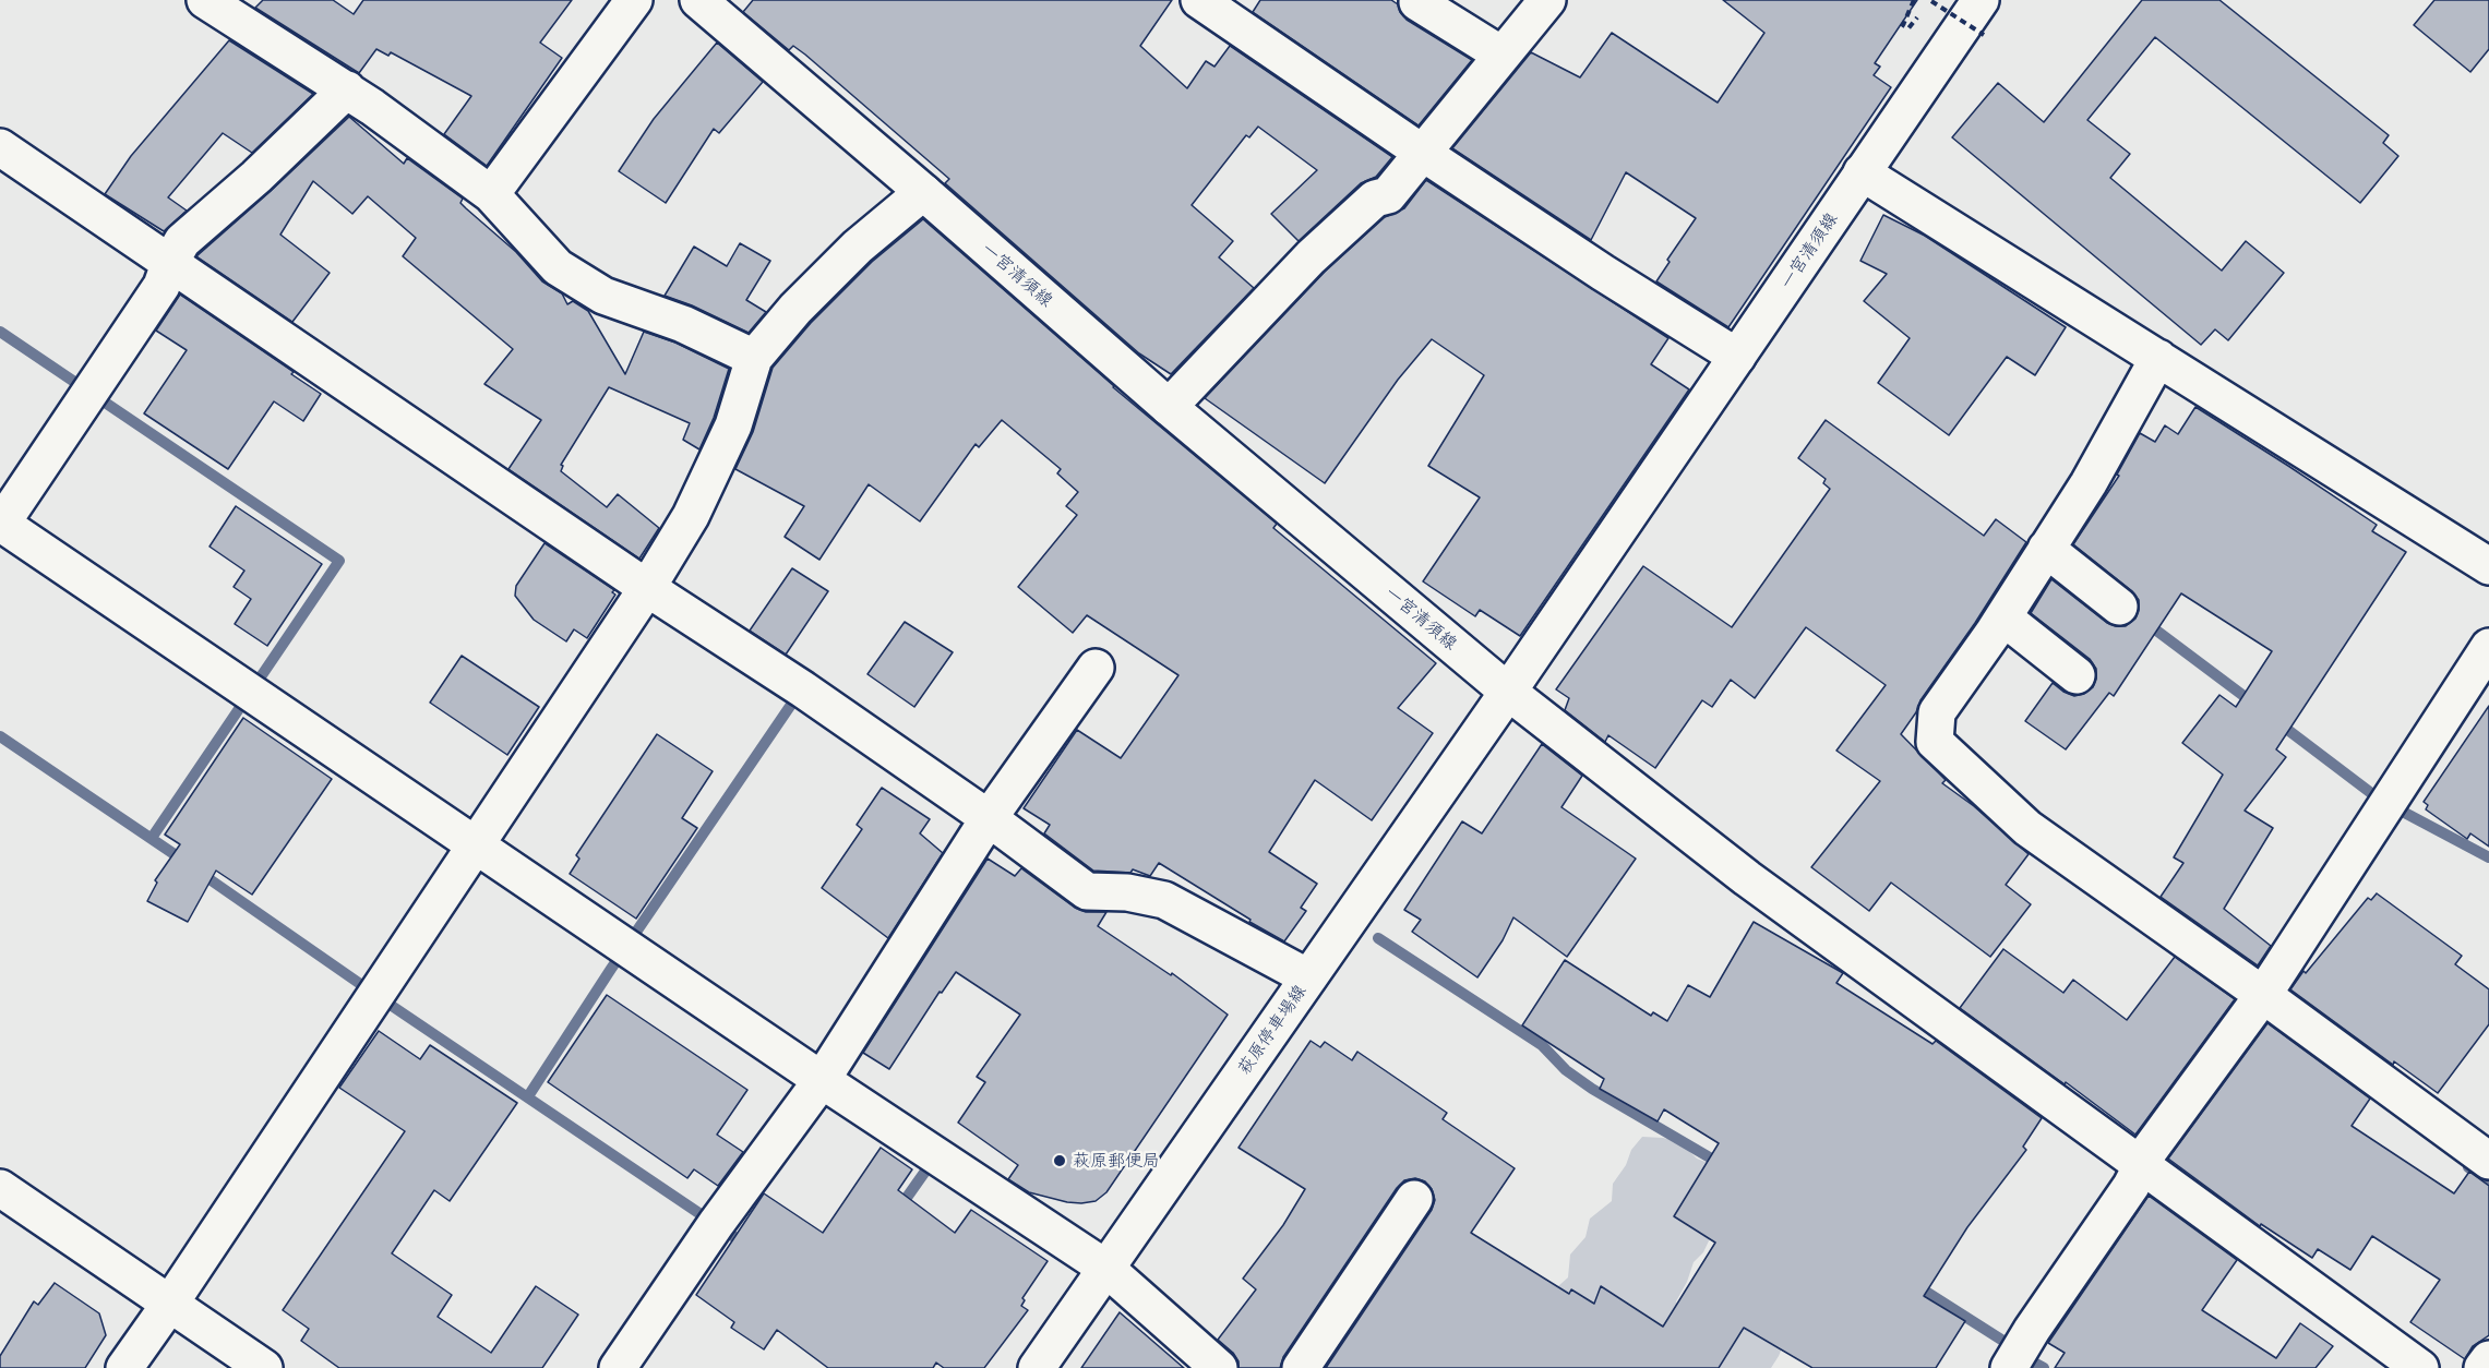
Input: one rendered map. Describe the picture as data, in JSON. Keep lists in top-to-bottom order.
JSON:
{
  "streets": {
    "street": ["一宮清須線", "萩原停車場線"]
  },
  "crossings": [
    ["一宮清須線", "萩原停車場線"]
  ],
  "places": ["萩原郵便局"]
}
